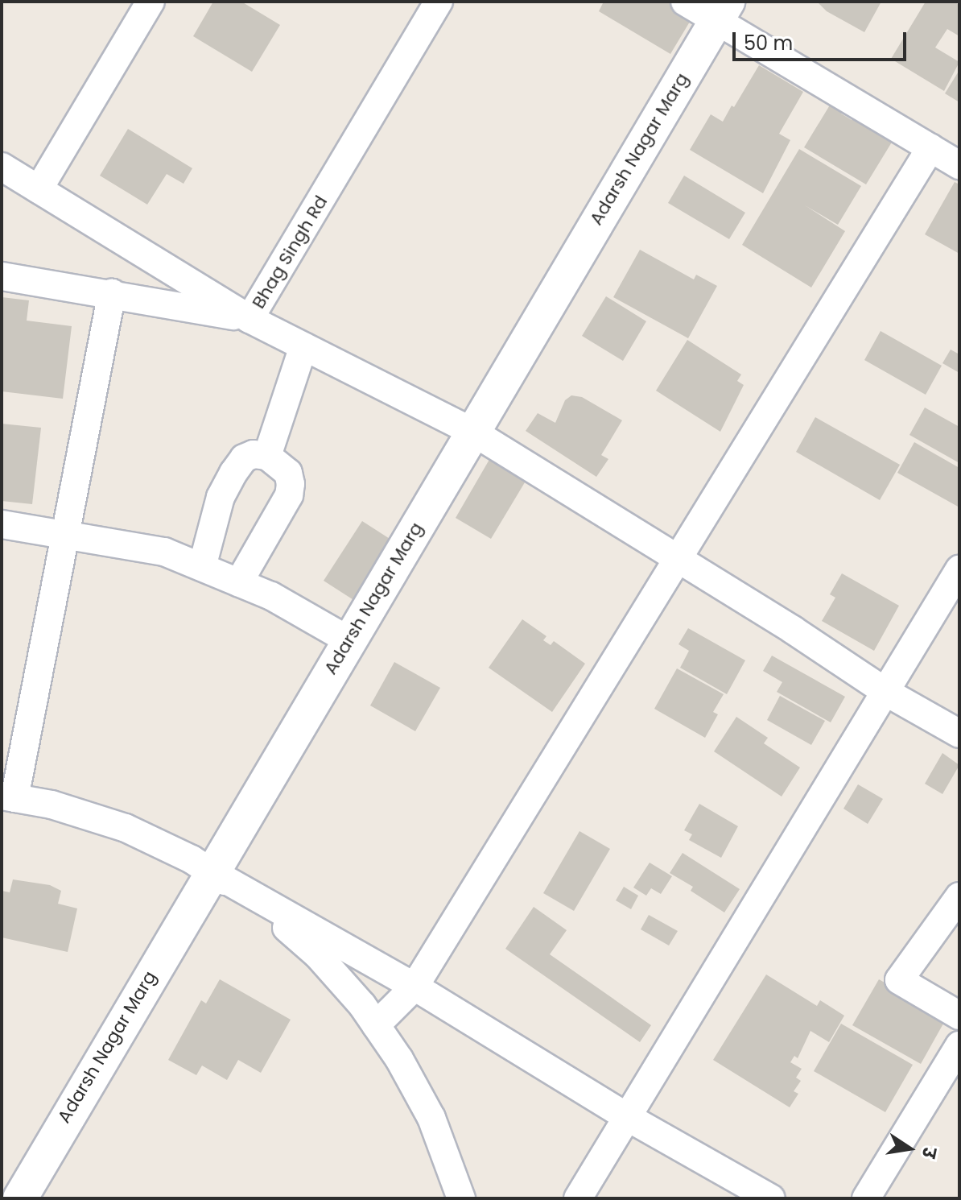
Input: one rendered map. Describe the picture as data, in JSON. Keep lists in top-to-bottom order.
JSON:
{
  "streets": {
    "street": ["Adarsh Nagar Marg", "Bhag Singh Rd"]
  },
  "scale_bar": "50 m",
  "north": "right"
}
